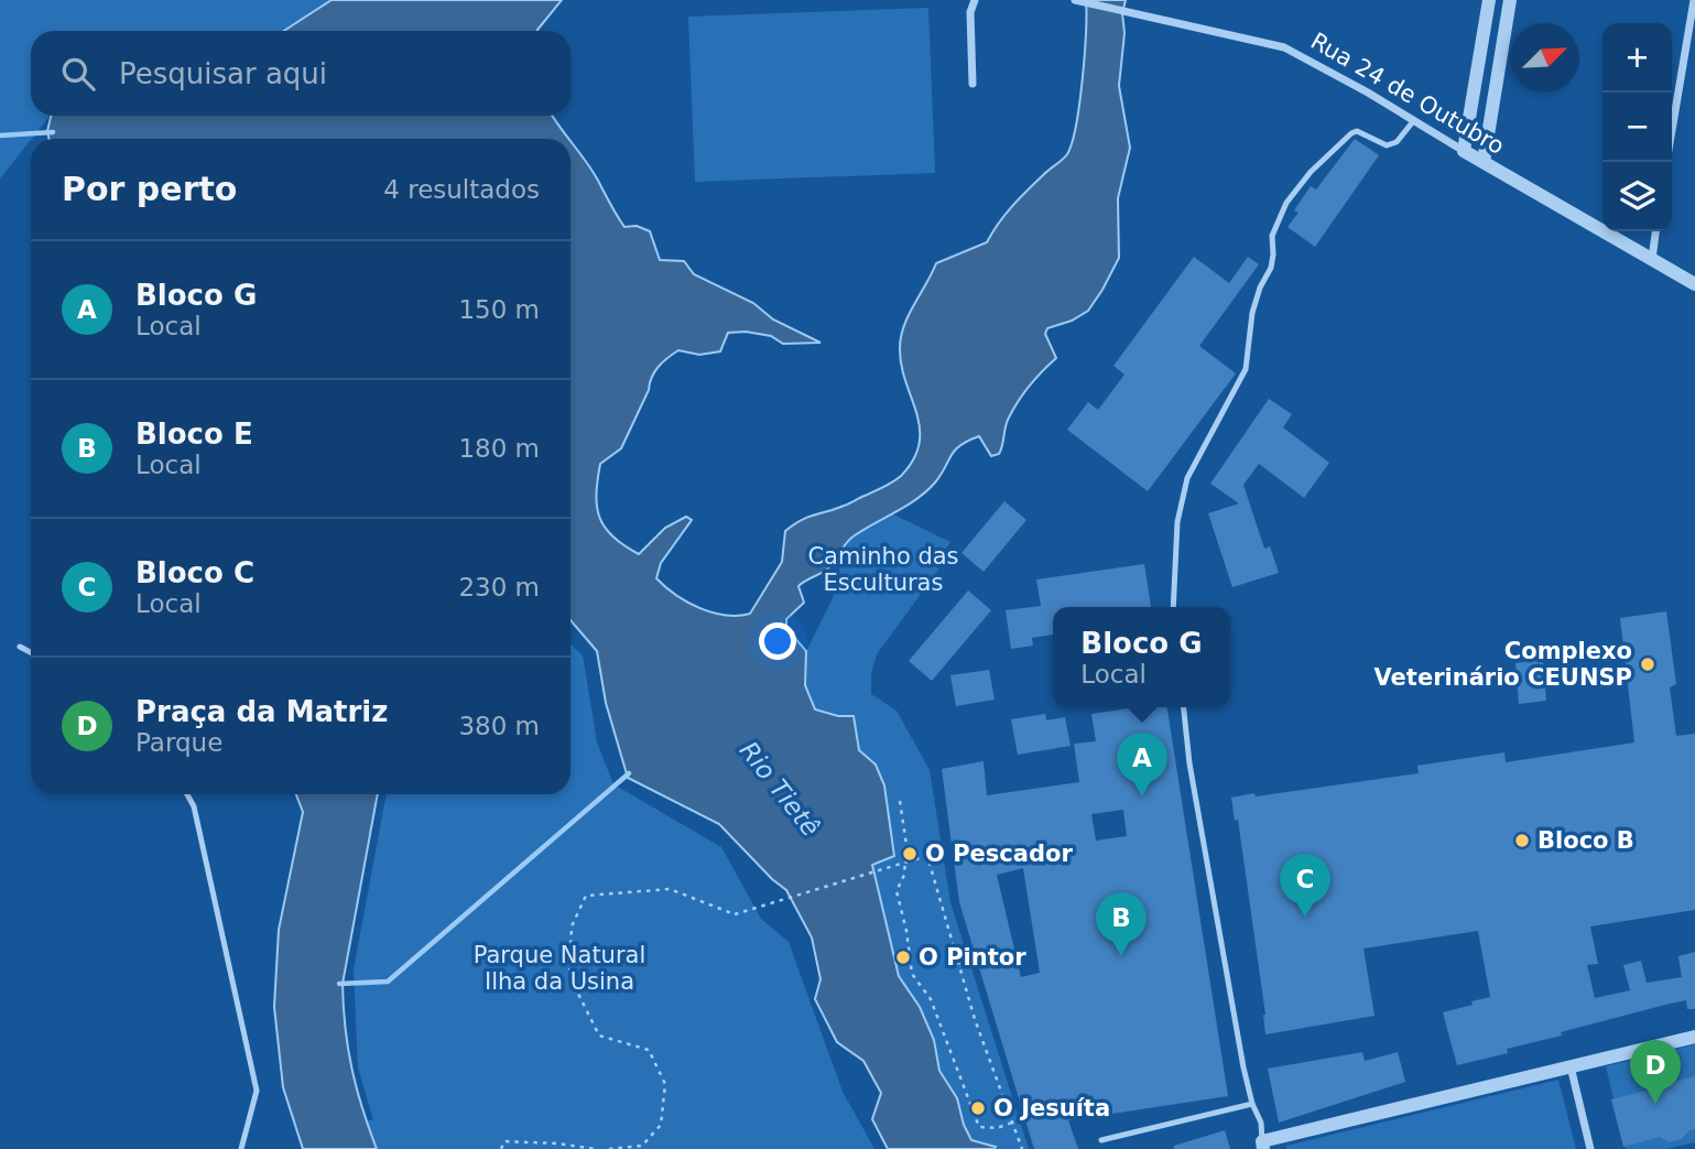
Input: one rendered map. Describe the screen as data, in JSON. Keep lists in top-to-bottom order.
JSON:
{
  "streets": {
    "street": ["Rua 24 de Outubro"]
  },
  "water": ["Rio Tietê"],
  "parks": ["Caminho das Esculturas", "Parque Natural Ilha da Usina"],
  "places": [
    "Complexo Veterinário CEUNSP",
    "Bloco B",
    "O Pescador",
    "O Pintor",
    "O Jesuíta"
  ],
  "north": "top right",
  "page": {
    "map_buttons": ["+", "−"],
    "search": "Pesquisar aqui",
    "heading": ["Por perto", "4 resultados"],
    "list": [
      {
        "mark": "A",
        "name": "Bloco G",
        "note": "Local",
        "value": "150 m"
      },
      {
        "mark": "B",
        "name": "Bloco E",
        "note": "Local",
        "value": "180 m"
      },
      {
        "mark": "C",
        "name": "Bloco C",
        "note": "Local",
        "value": "230 m"
      },
      {
        "mark": "D",
        "name": "Praça da Matriz",
        "note": "Parque",
        "value": "380 m"
      }
    ],
    "popup": ["Bloco G", "Local"],
    "pins": [
      "A",
      "C",
      "B",
      "D"
    ]
  }
}
